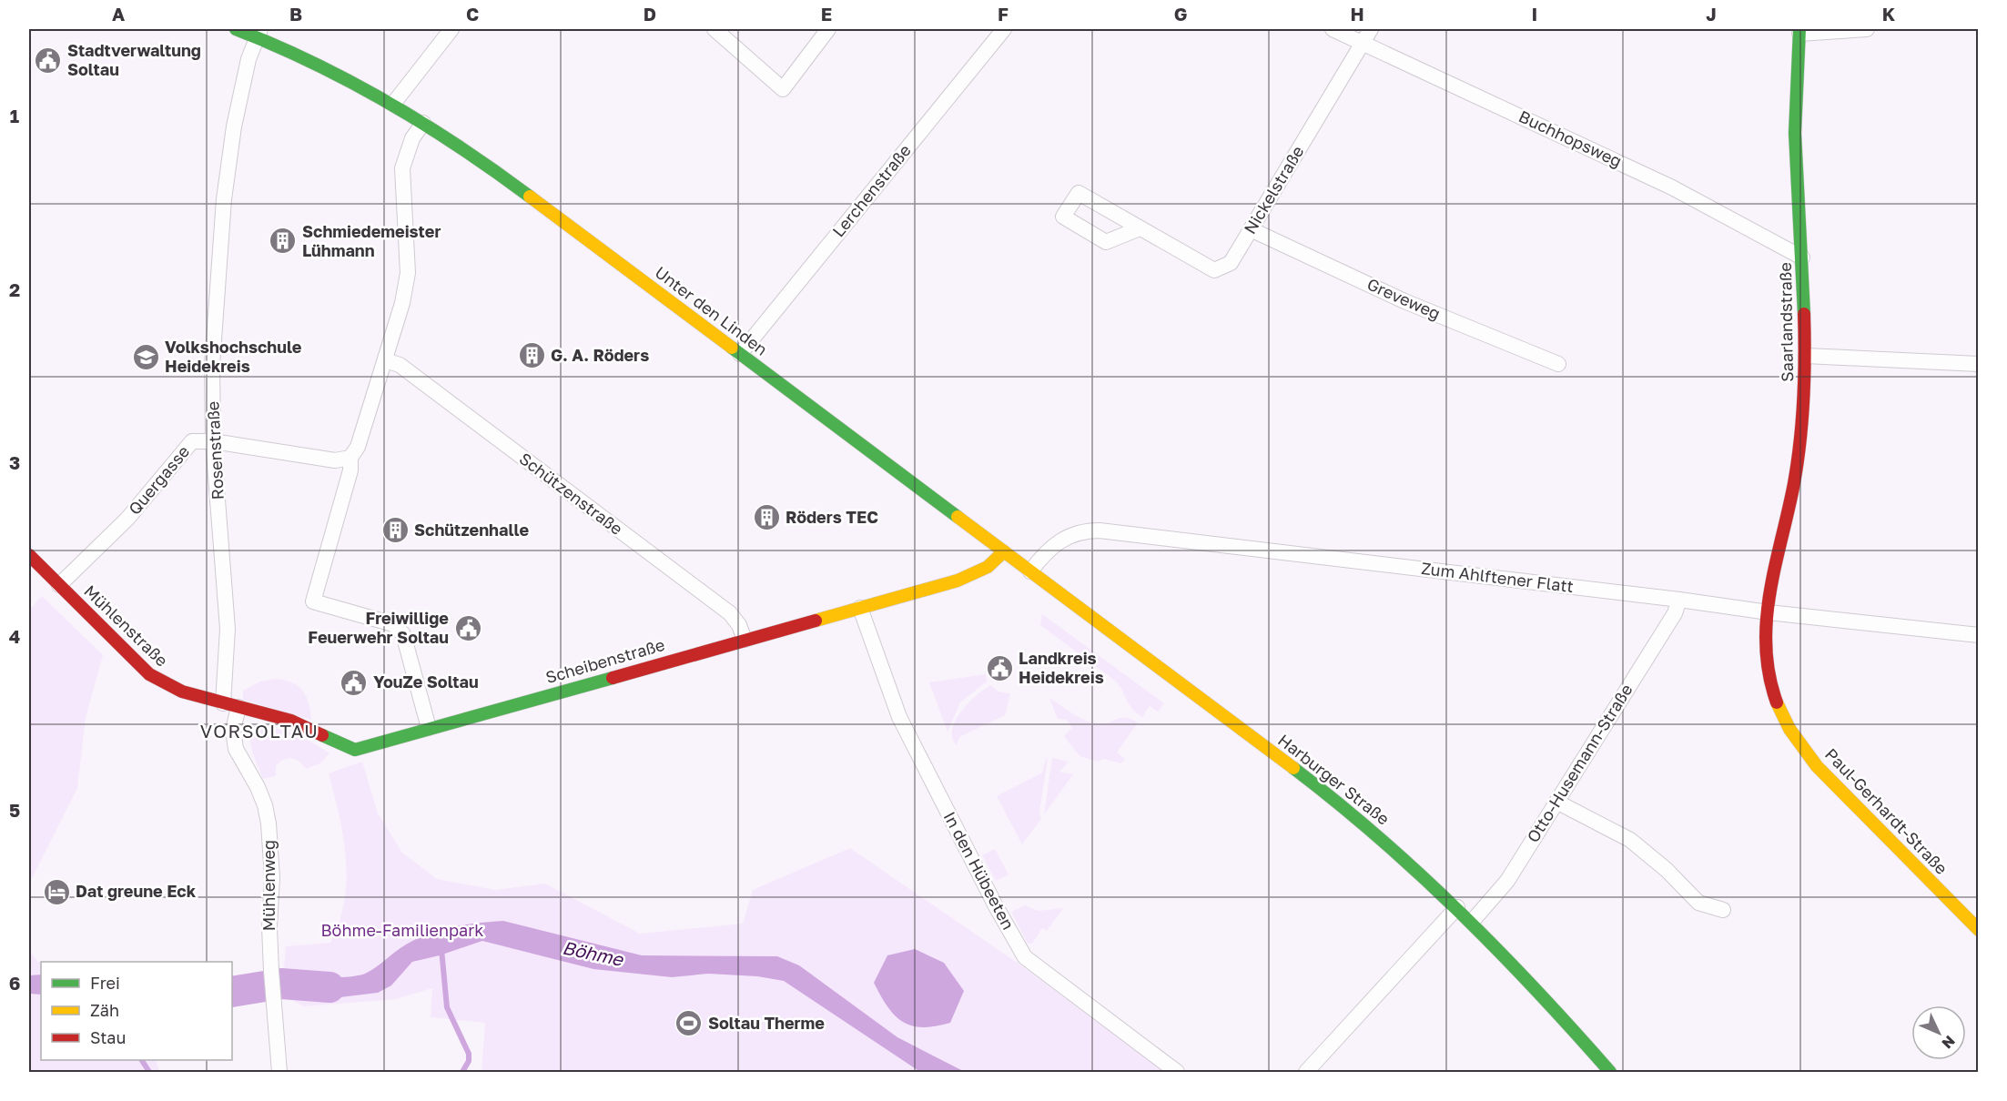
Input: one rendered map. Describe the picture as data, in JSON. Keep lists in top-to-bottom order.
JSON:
{
  "streets": {
    "street": [
      "Buchhopsweg",
      "Nickelstraße",
      "Lerchenstraße",
      "Greveweg",
      "Unter den Linden",
      "Saarlandstraße",
      "Rosenstraße",
      "Quergasse",
      "Schützenstraße",
      "Zum Ahlftener Flatt",
      "Mühlenstraße",
      "Scheibenstraße",
      "Otto-Husemann-Straße",
      "Harburger Straße",
      "Paul-Gerhardt-Straße",
      "In den Hübeeten",
      "Mühlenweg"
    ]
  },
  "crossings": [
    ["Buchhopsweg", "Nickelstraße"],
    ["Buchhopsweg", "Saarlandstraße"],
    ["Nickelstraße", "Greveweg"],
    ["Lerchenstraße", "Unter den Linden"],
    ["Unter den Linden", "Rosenstraße"],
    ["Unter den Linden", "Scheibenstraße"],
    ["Unter den Linden", "Harburger Straße"],
    ["Saarlandstraße", "Zum Ahlftener Flatt"],
    ["Saarlandstraße", "Paul-Gerhardt-Straße"],
    ["Rosenstraße", "Quergasse"],
    ["Rosenstraße", "Mühlenstraße"],
    ["Rosenstraße", "Scheibenstraße"],
    ["Quergasse", "Mühlenstraße"],
    ["Schützenstraße", "Scheibenstraße"],
    ["Zum Ahlftener Flatt", "Otto-Husemann-Straße"],
    ["Zum Ahlftener Flatt", "Harburger Straße"],
    ["Zum Ahlftener Flatt", "Paul-Gerhardt-Straße"],
    ["Mühlenstraße", "Scheibenstraße"],
    ["Scheibenstraße", "Harburger Straße"],
    ["Scheibenstraße", "In den Hübeeten"],
    ["Scheibenstraße", "Mühlenweg"],
    ["Otto-Husemann-Straße", "Harburger Straße"]
  ],
  "districts": ["VORSOLTAU"],
  "water": ["Böhme"],
  "parks": ["Böhme-Familienpark"],
  "places": {
    "public building": [
      "Stadtverwaltung Soltau",
      "Freiwillige Feuerwehr Soltau",
      "Landkreis Heidekreis",
      "YouZe Soltau"
    ],
    "building": [
      "Schmiedemeister Lühmann",
      "G. A. Röders",
      "Röders TEC",
      "Schützenhalle"
    ],
    "school or university": ["Volkshochschule Heidekreis"],
    "hotel": ["Dat greune Eck"],
    "sports": ["Soltau Therme"]
  },
  "legend": ["Frei", "Zäh", "Stau"],
  "north": "bottom right",
  "grid": {
    "columns": [
      "A",
      "B",
      "C",
      "D",
      "E",
      "F",
      "G",
      "H",
      "I",
      "J",
      "K"
    ],
    "rows": [
      "1",
      "2",
      "3",
      "4",
      "5",
      "6"
    ]
  }
}
